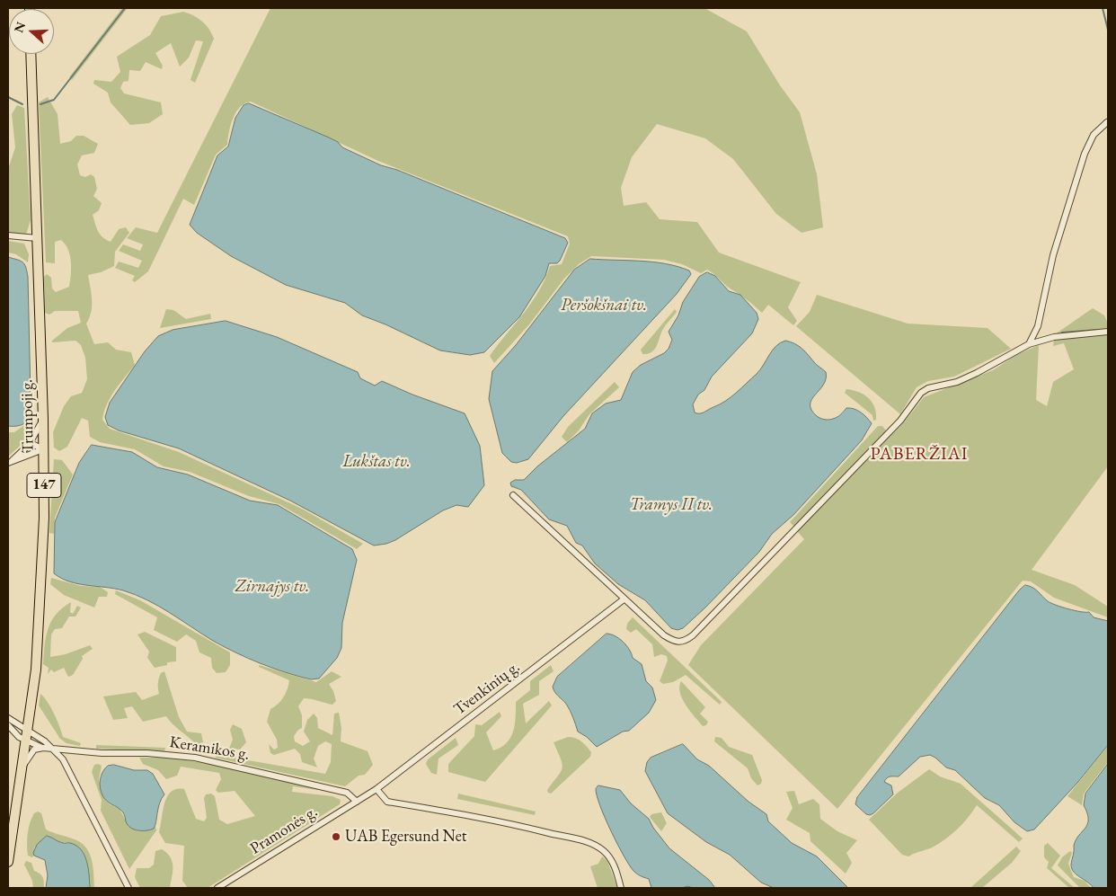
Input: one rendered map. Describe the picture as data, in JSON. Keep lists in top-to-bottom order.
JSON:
{
  "streets": {
    "main road": ["Trumpoji g.", "147"],
    "street": ["Tvenkinių g.", "Keramikos g.", "Pramonės g."]
  },
  "crossings": [
    ["Tvenkinių g.", "Pramonės g."],
    ["Keramikos g.", "Pramonės g."]
  ],
  "districts": ["PABERŽIAI"],
  "water": [
    "Peršokšnai tv.",
    "Lukštas tv.",
    "Tramys II tv.",
    "Zirnajys tv."
  ],
  "places": ["UAB Egersund Net"],
  "north": "left"
}
